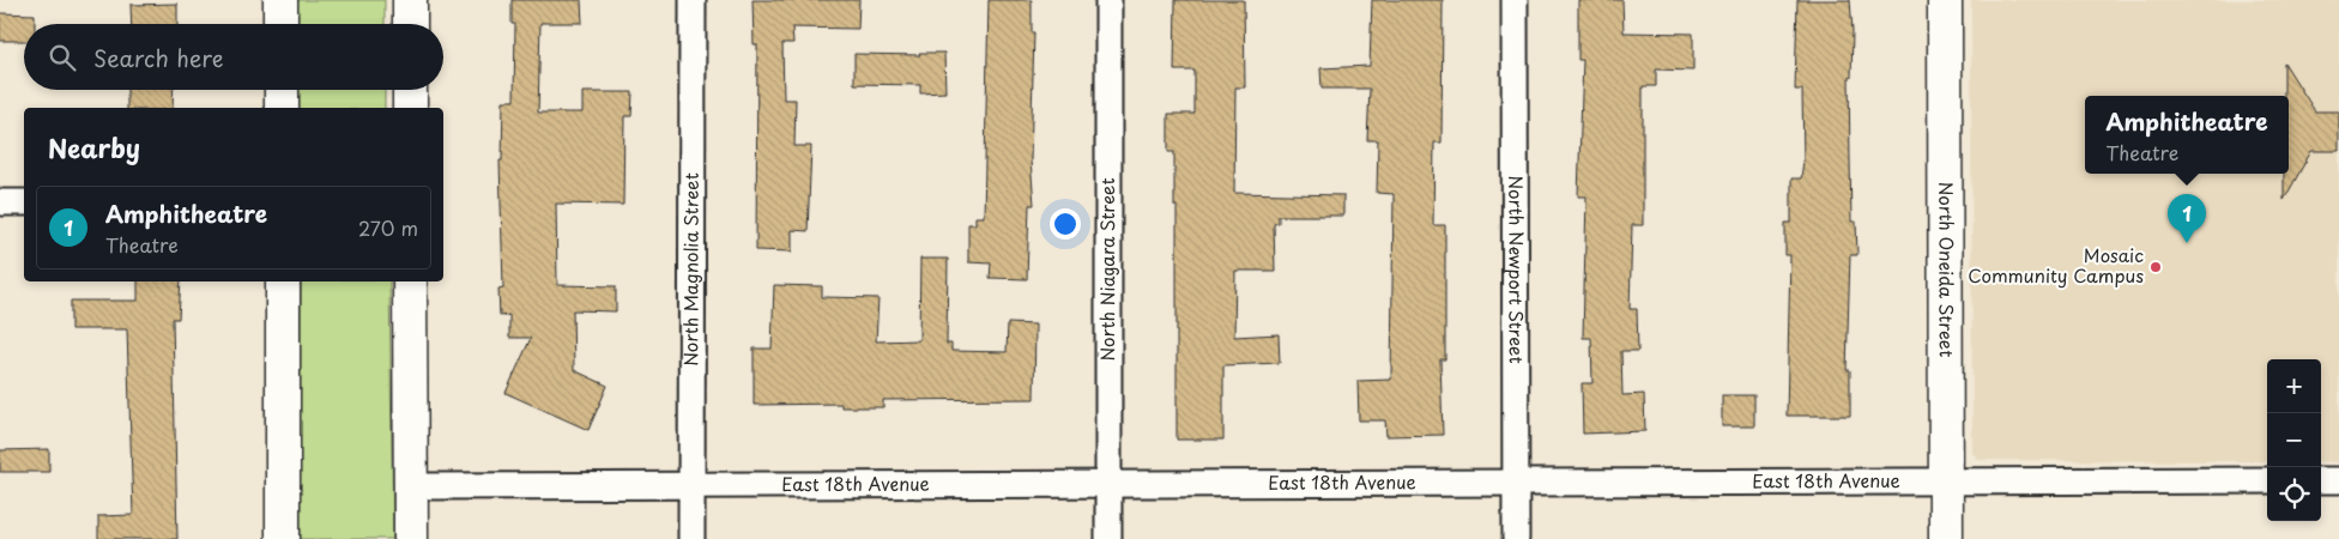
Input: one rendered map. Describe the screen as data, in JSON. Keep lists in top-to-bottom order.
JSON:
{
  "streets": {
    "main road": ["North Oneida Street"],
    "street": [
      "North Magnolia Street",
      "North Niagara Street",
      "North Newport Street",
      "East 18th Avenue"
    ]
  },
  "crossings": [
    ["North Magnolia Street", "East 18th Avenue"],
    ["North Niagara Street", "East 18th Avenue"],
    ["North Newport Street", "East 18th Avenue"],
    ["North Oneida Street", "East 18th Avenue"]
  ],
  "places": ["Mosaic Community Campus"],
  "page": {
    "search": "Search here",
    "popup": ["Amphitheatre", "Theatre"],
    "heading": "Nearby",
    "list": [
      {
        "mark": "1",
        "name": "Amphitheatre",
        "note": "Theatre",
        "value": "270 m"
      }
    ],
    "pins": "1",
    "map_buttons": ["+", "−"]
  }
}
